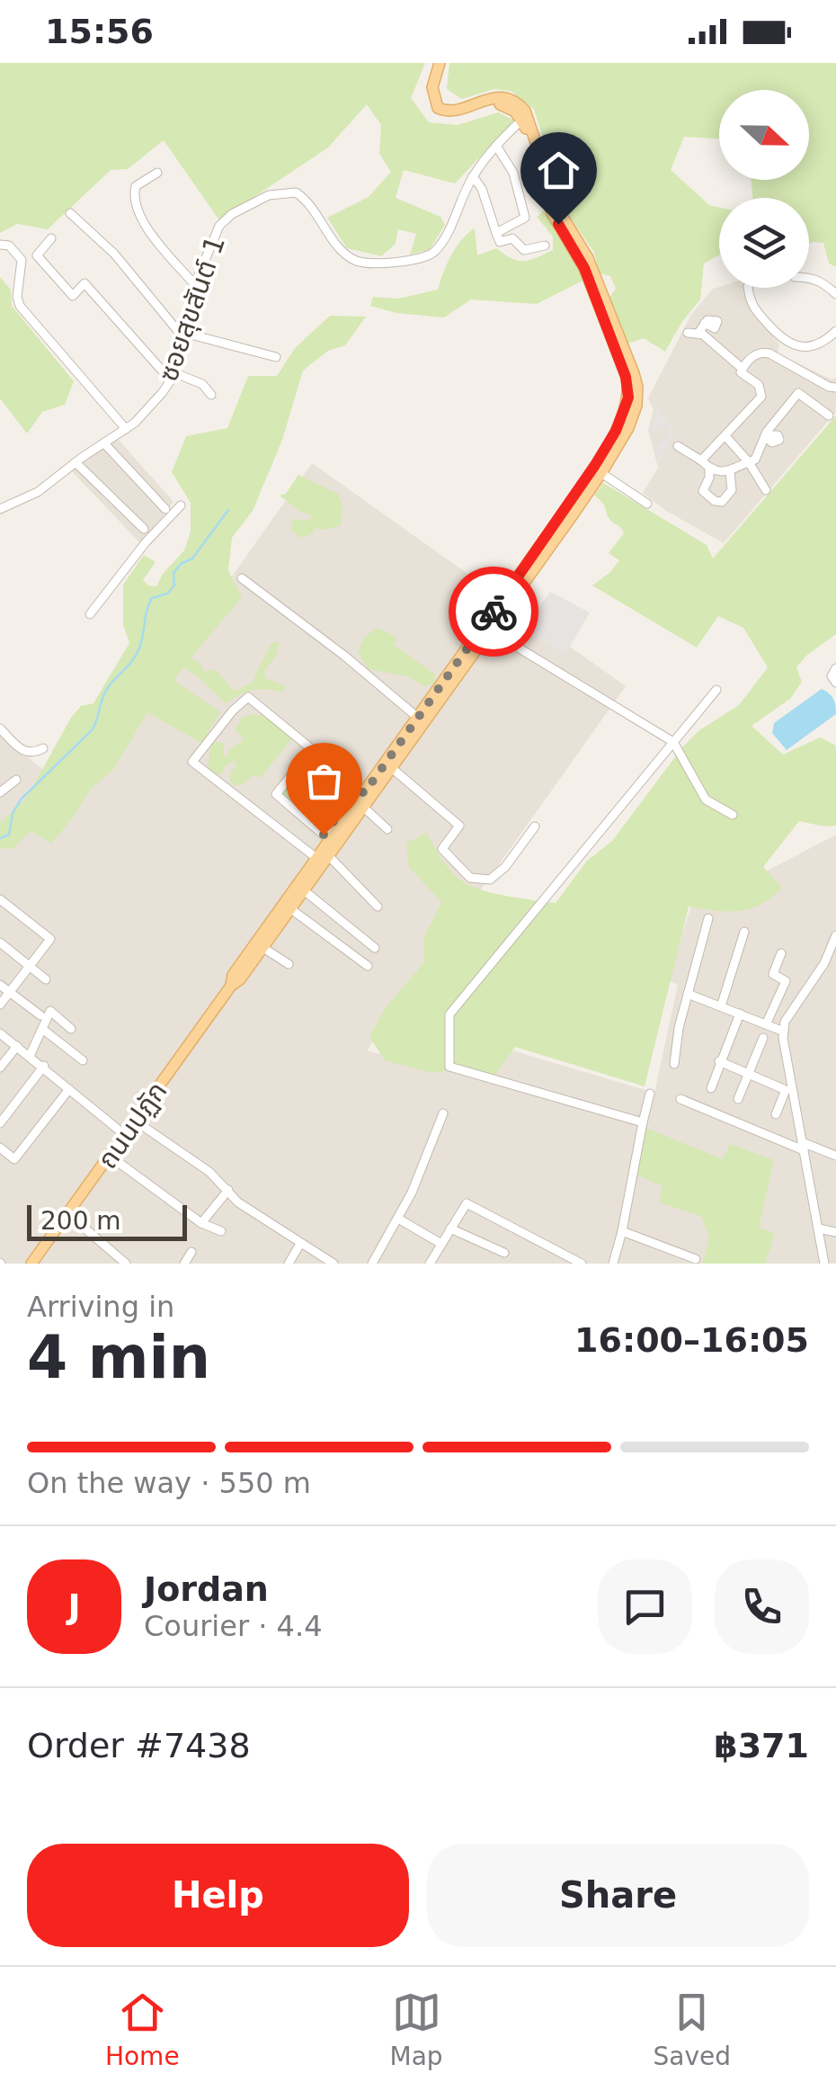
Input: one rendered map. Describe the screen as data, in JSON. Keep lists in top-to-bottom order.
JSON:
{
  "streets": {
    "main road": ["ถนนปฏัก"],
    "street": ["ซอยสุขสันต์ 1"]
  },
  "scale_bar": "200 m",
  "north": "right",
  "page": {
    "status": "15:56",
    "scale": "200 m",
    "heading": ["4 min", "Arriving in", "16:00–16:05"],
    "panel": [
      "Jordan",
      "Courier · 4.4",
      "Order #7438",
      "฿371"
    ],
    "bar": "On the way · 550 m",
    "round": "J",
    "buttons": ["Help", "Share"],
    "tabs": ["Home", "Map", "Saved"]
  }
}
